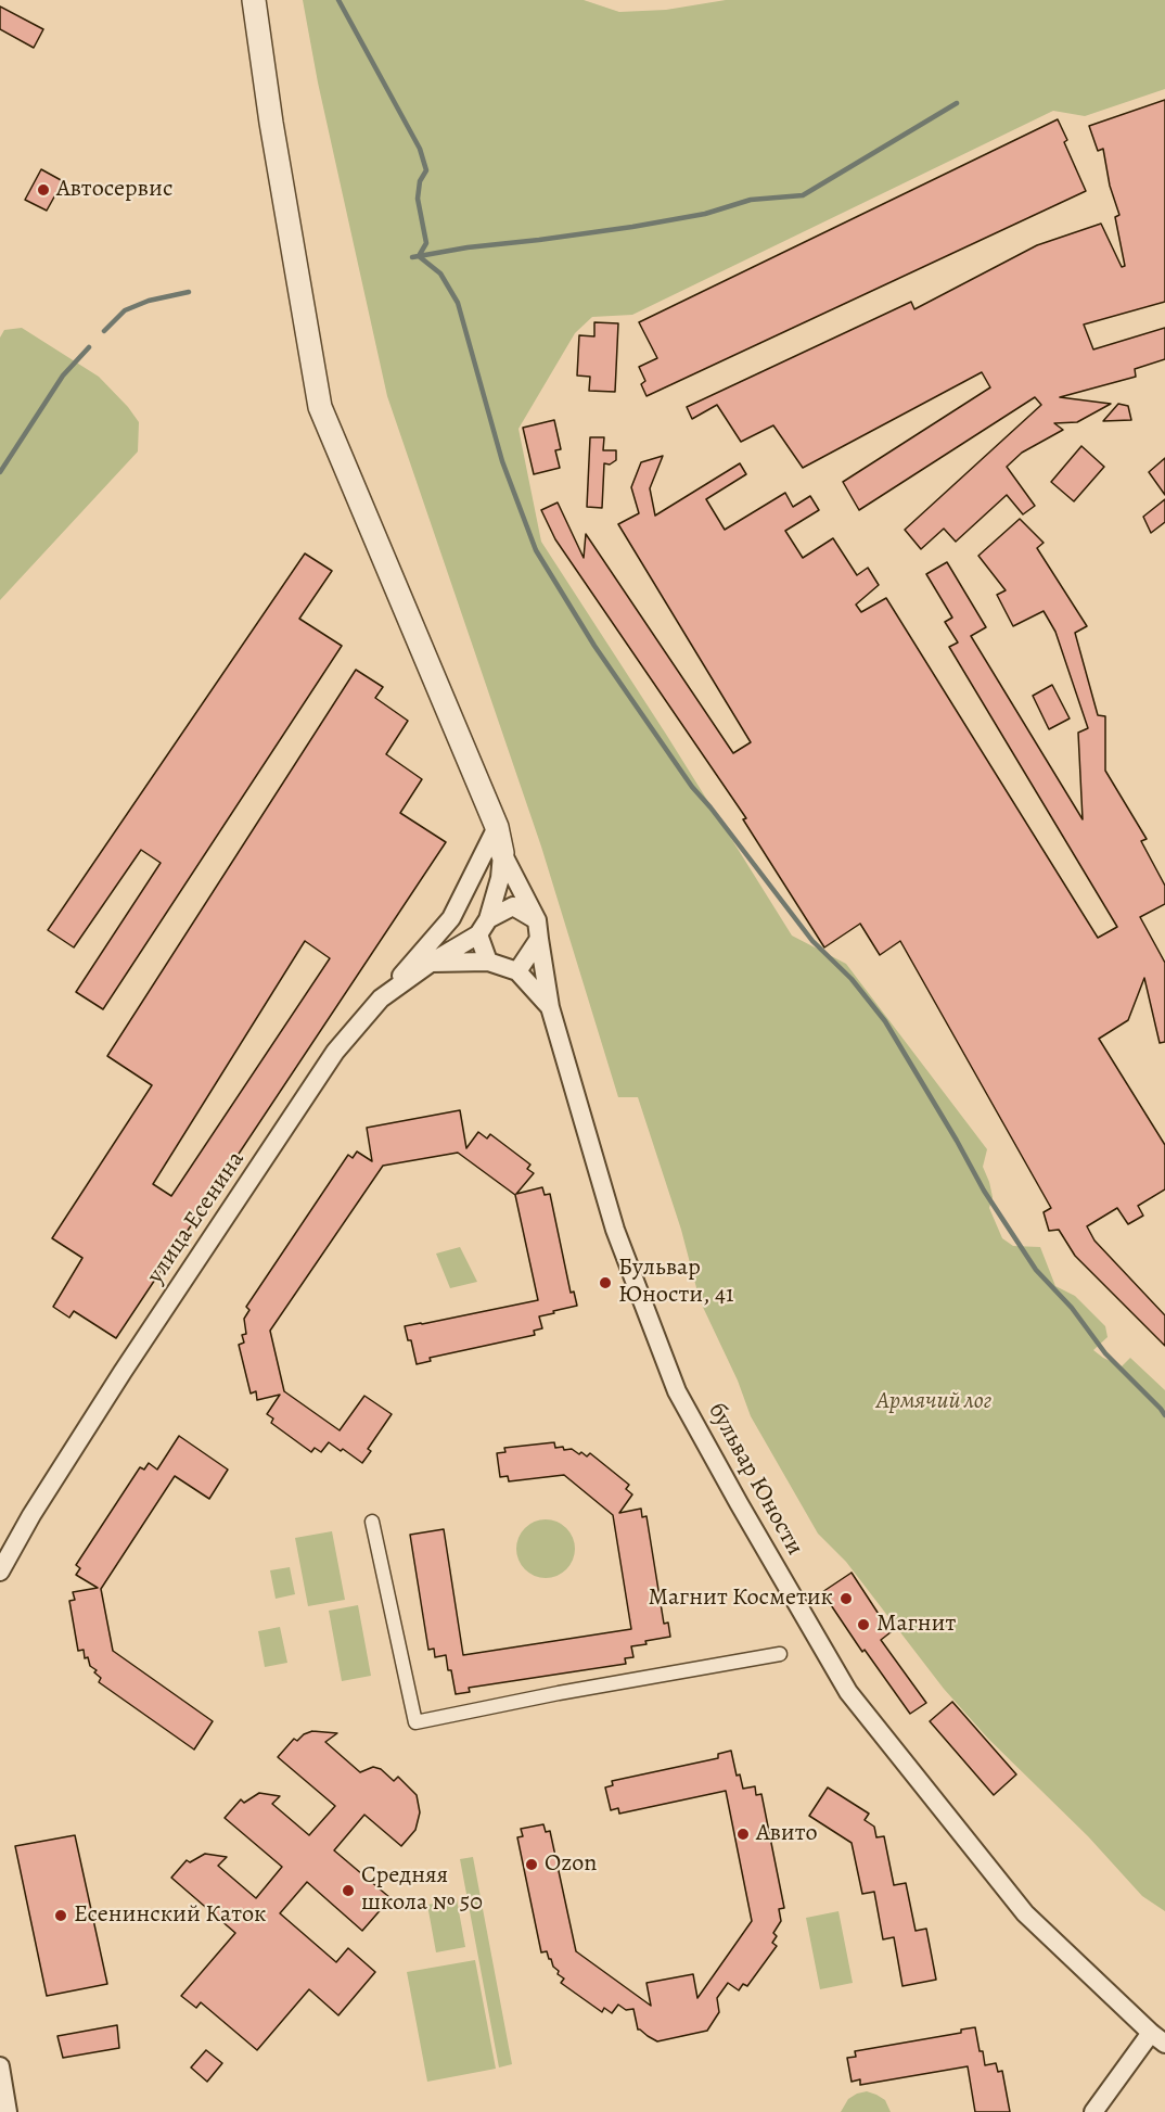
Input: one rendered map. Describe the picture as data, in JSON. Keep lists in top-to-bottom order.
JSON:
{
  "streets": {
    "street": ["улица Есенина", "бульвар Юности"]
  },
  "crossings": [
    ["улица Есенина", "бульвар Юности"]
  ],
  "parks": ["Армячий лог"],
  "places": [
    "Автосервис",
    "Бульвар Юности, 41",
    "Магнит Косметик",
    "Магнит",
    "Авито",
    "Ozon",
    "Средняя школа № 50",
    "Есенинский Каток"
  ]
}
